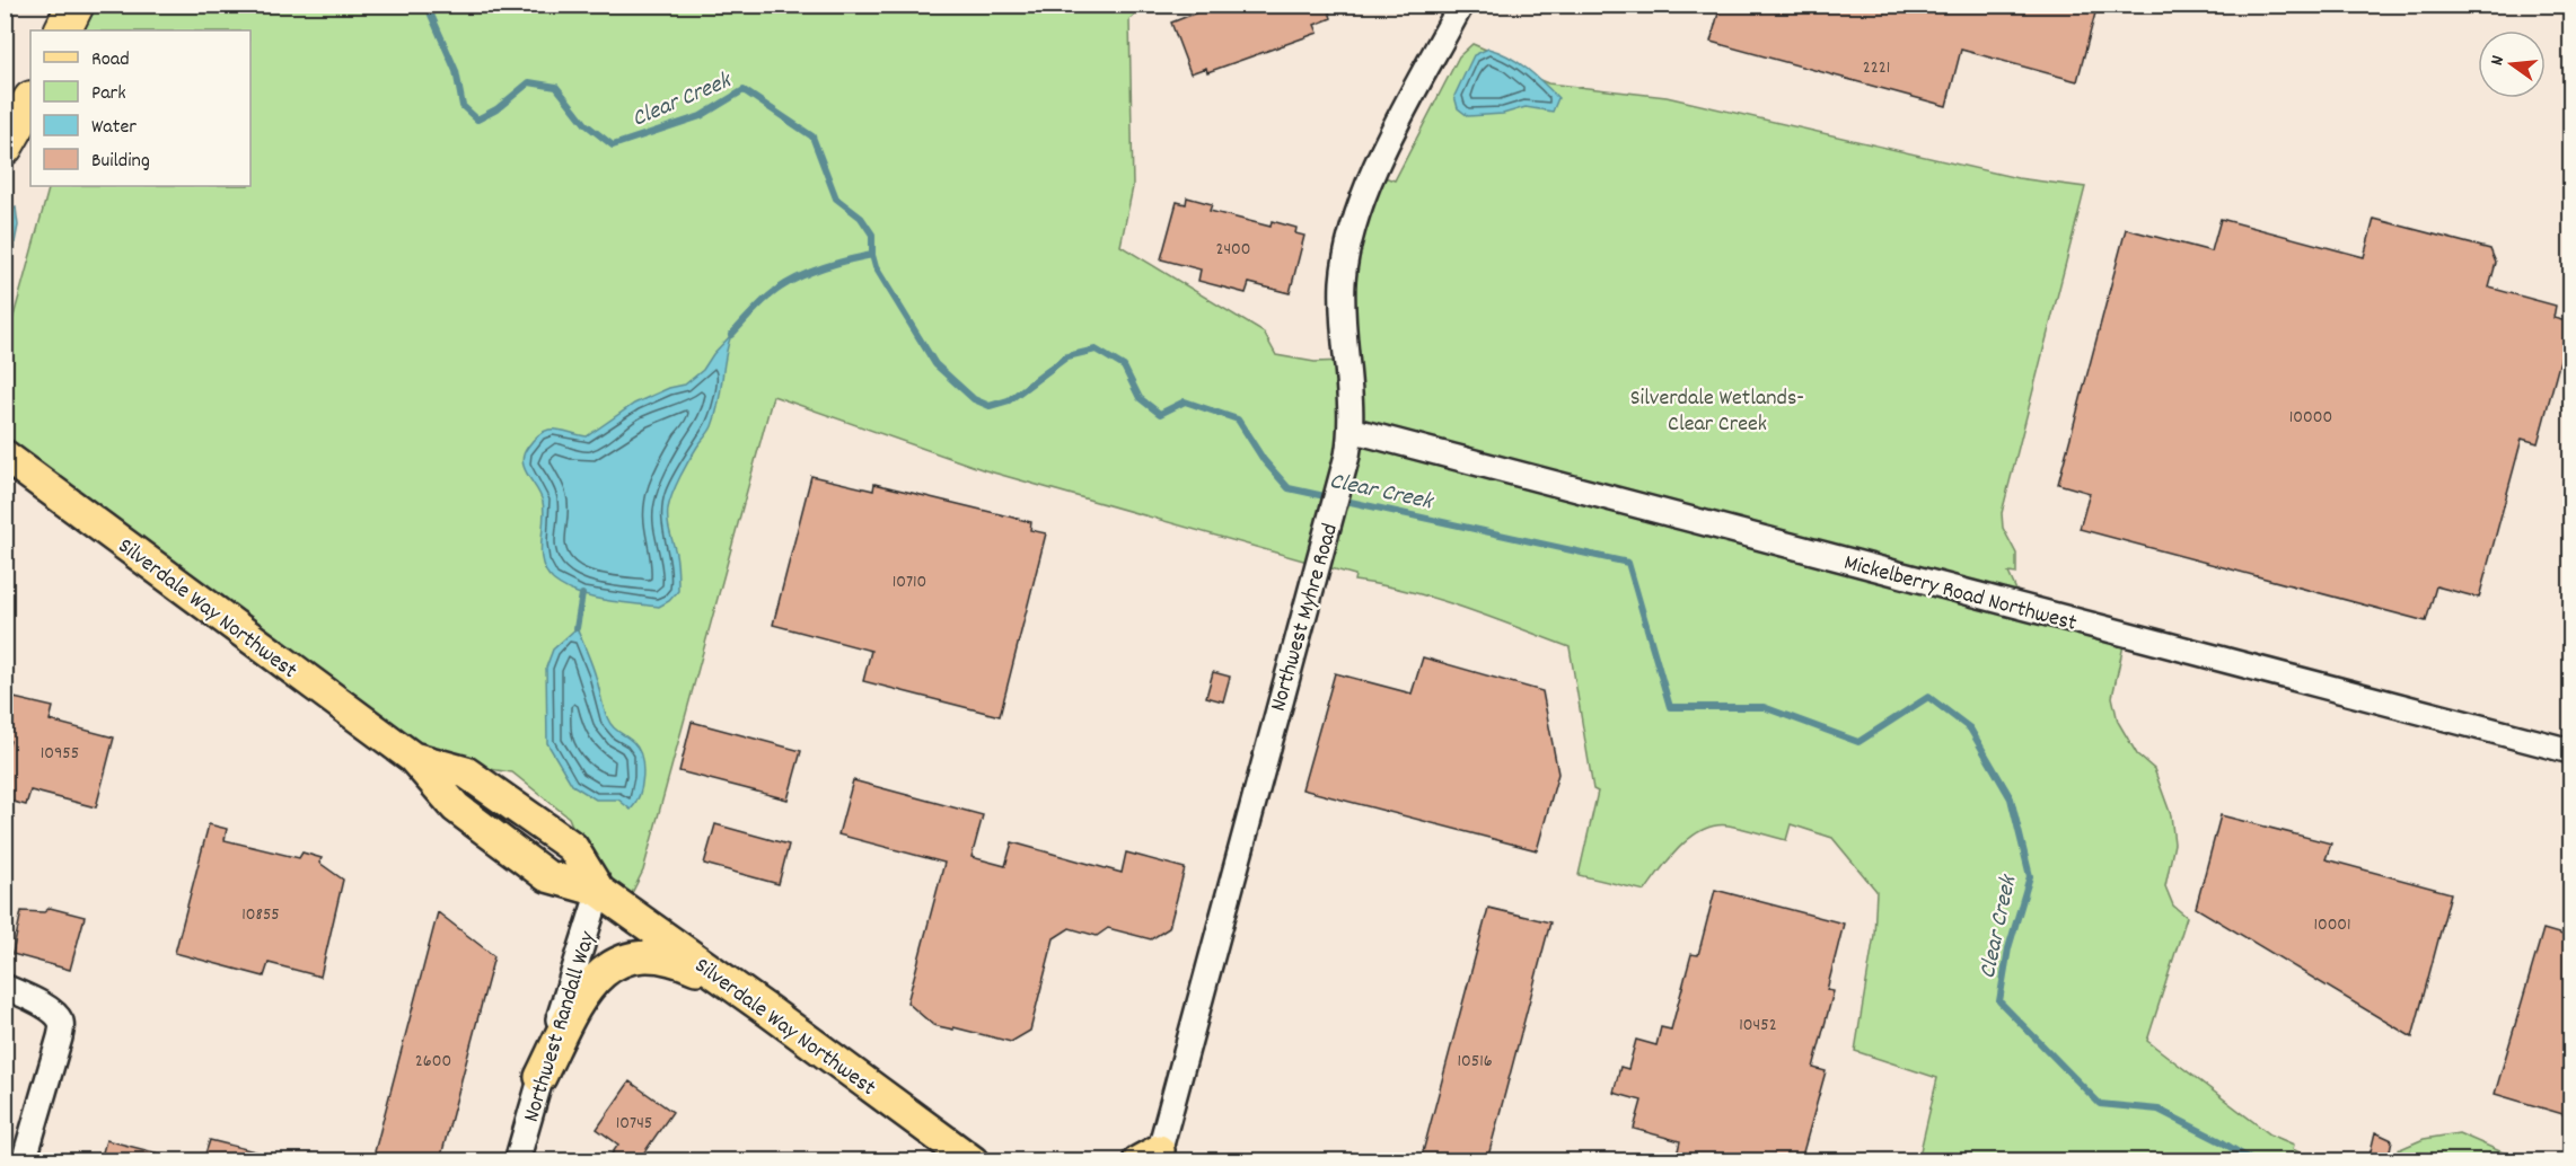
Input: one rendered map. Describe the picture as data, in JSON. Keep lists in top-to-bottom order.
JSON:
{
  "streets": {
    "main road": ["Silverdale Way Northwest"],
    "street": ["Mickelberry Road Northwest", "Northwest Myhre Road", "Northwest Randall Way"]
  },
  "crossings": [
    ["Mickelberry Road Northwest", "Northwest Myhre Road"],
    ["Silverdale Way Northwest", "Northwest Randall Way"]
  ],
  "water": ["Clear Creek"],
  "parks": ["Silverdale Wetlands- Clear Creek"],
  "house_numbers": [
    "2221",
    "2400",
    "10000",
    "10710",
    "10955",
    "10855",
    "10001",
    "10452",
    "2600",
    "10516",
    "10745"
  ],
  "legend": [
    "Road",
    "Park",
    "Water",
    "Building"
  ],
  "north": "left"
}
